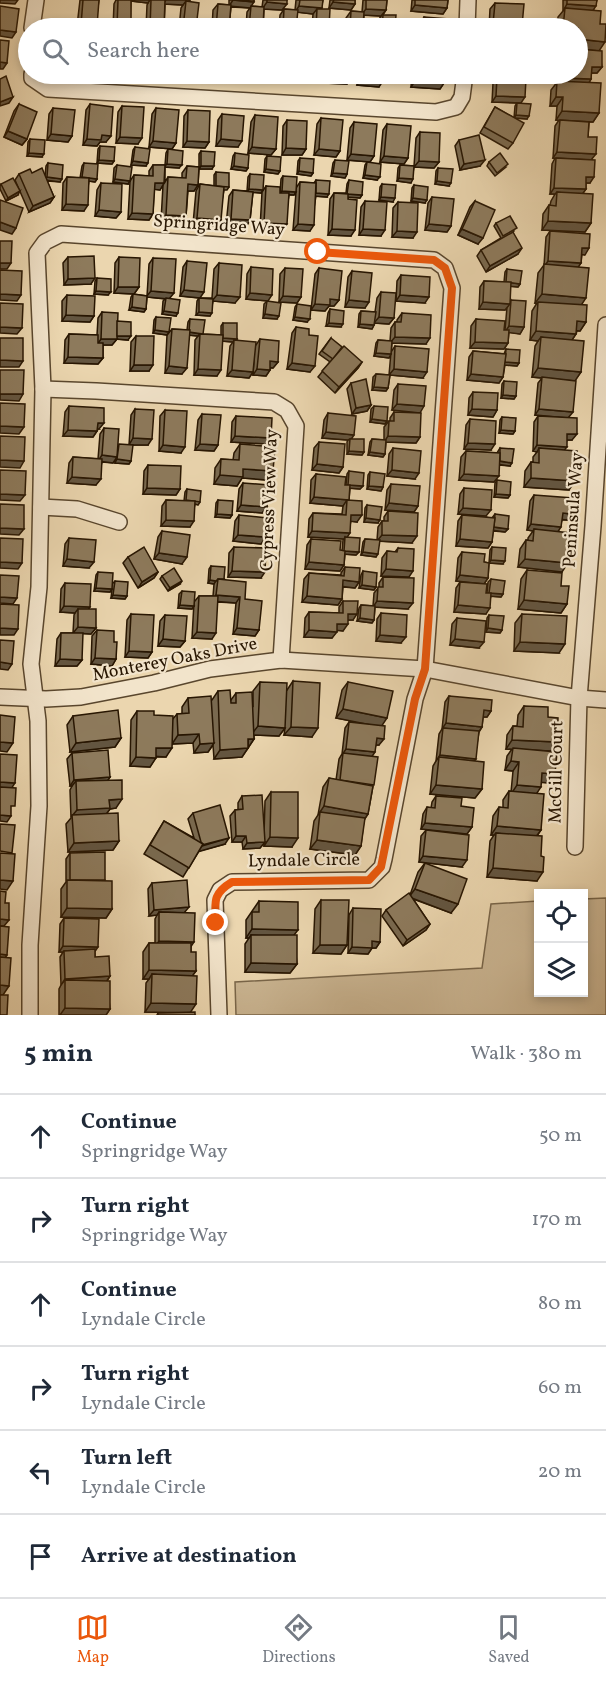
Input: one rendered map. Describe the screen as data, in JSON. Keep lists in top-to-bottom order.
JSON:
{
  "streets": {
    "street": [
      "Springridge Way",
      "Cypress View Way",
      "Peninsula Way",
      "Monterey Oaks Drive",
      "McGill Court",
      "Lyndale Circle"
    ]
  },
  "crossings": [
    ["Springridge Way", "Cypress View Way"],
    ["Springridge Way", "Monterey Oaks Drive"],
    ["Springridge Way", "Lyndale Circle"],
    ["Cypress View Way", "Monterey Oaks Drive"],
    ["Peninsula Way", "Monterey Oaks Drive"],
    ["Peninsula Way", "McGill Court"],
    ["Monterey Oaks Drive", "McGill Court"],
    ["Monterey Oaks Drive", "Lyndale Circle"]
  ],
  "page": {
    "search": "Search here",
    "heading": ["5 min", "Walk · 380 m"],
    "list": [
      ["Continue", "Springridge Way", "50 m"],
      ["Turn right", "Springridge Way", "170 m"],
      ["Continue", "Lyndale Circle", "80 m"],
      ["Turn right", "Lyndale Circle", "60 m"],
      ["Turn left", "Lyndale Circle", "20 m"],
      "Arrive at destination"
    ],
    "nav": ["Map", "Directions", "Saved"]
  }
}
